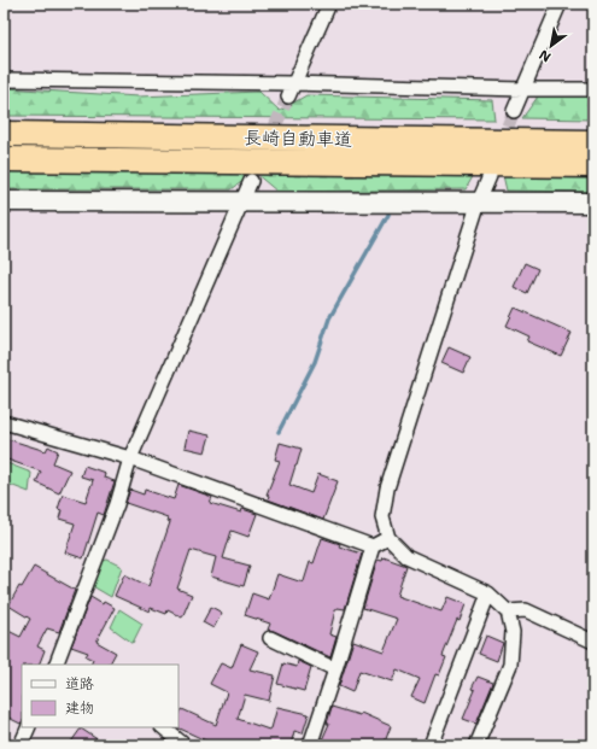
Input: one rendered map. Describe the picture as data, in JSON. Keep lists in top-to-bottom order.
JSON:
{
  "streets": {
    "highway": ["長崎自動車道"]
  },
  "legend": ["道路", "建物"],
  "north": "bottom left"
}
